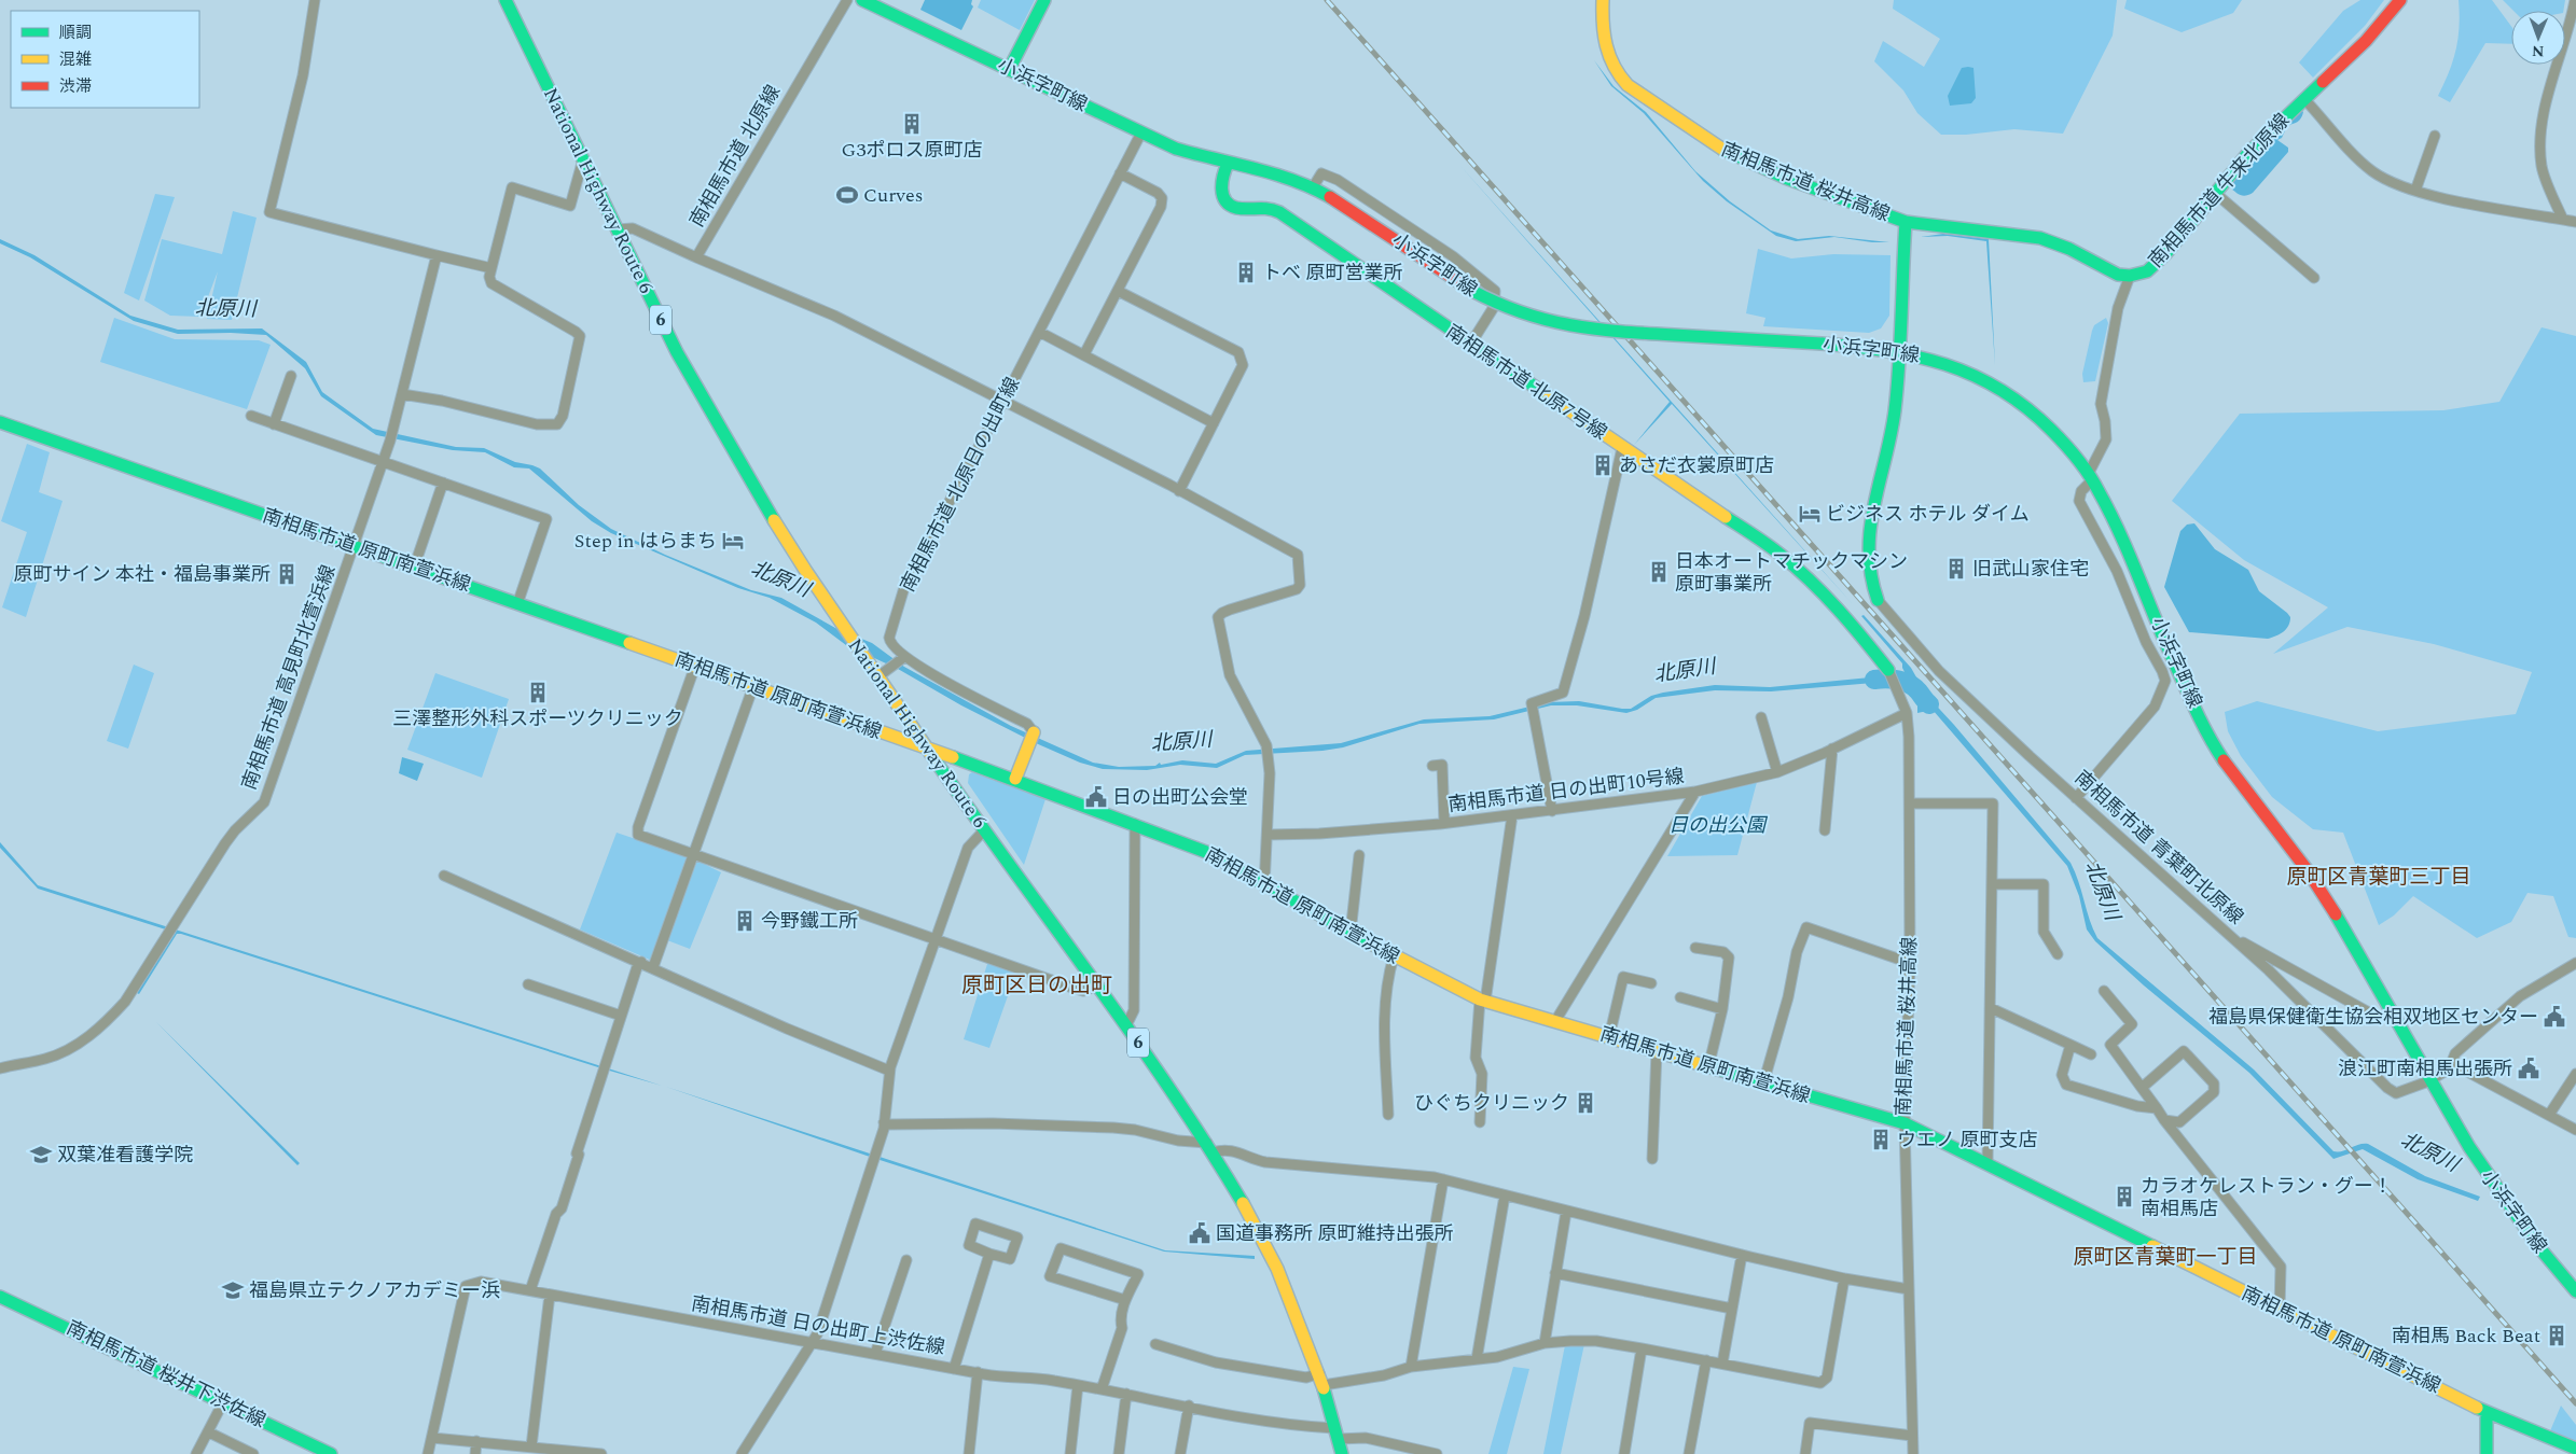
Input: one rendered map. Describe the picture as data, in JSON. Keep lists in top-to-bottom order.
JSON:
{
  "streets": {
    "main road": [
      "小浜字町線",
      "南相馬市道 桜井高線",
      "National Highway Route 6",
      "南相馬市道 牛来北原線",
      "6",
      "南相馬市道 北原7号線",
      "南相馬市道 北原日の出町線",
      "南相馬市道 原町南萱浜線",
      "南相馬市道 桜井下渋佐線"
    ],
    "street": [
      "南相馬市道 北原線",
      "南相馬市道 高見町北萱浜線",
      "南相馬市道 日の出町10号線",
      "南相馬市道 青葉町北原線",
      "南相馬市道 日の出町上渋佐線"
    ]
  },
  "crossings": [
    ["小浜字町線", "南相馬市道 桜井高線"],
    ["小浜字町線", "南相馬市道 北原7号線"],
    ["小浜字町線", "南相馬市道 北原日の出町線"],
    ["小浜字町線", "南相馬市道 青葉町北原線"],
    ["南相馬市道 北原線", "National Highway Route 6"],
    ["南相馬市道 桜井高線", "南相馬市道 牛来北原線"],
    ["南相馬市道 桜井高線", "南相馬市道 北原7号線"],
    ["南相馬市道 桜井高線", "南相馬市道 原町南萱浜線"],
    ["南相馬市道 桜井高線", "南相馬市道 日の出町10号線"],
    ["南相馬市道 桜井高線", "南相馬市道 青葉町北原線"],
    ["National Highway Route 6", "南相馬市道 原町南萱浜線"],
    ["National Highway Route 6", "南相馬市道 日の出町上渋佐線"],
    ["南相馬市道 北原日の出町線", "南相馬市道 原町南萱浜線"],
    ["南相馬市道 原町南萱浜線", "南相馬市道 高見町北萱浜線"]
  ],
  "districts": ["原町区青葉町三丁目", "原町区日の出町", "原町区青葉町一丁目"],
  "water": ["北原川"],
  "parks": ["日の出公園"],
  "places": {
    "building": [
      "G3ポロス原町店",
      "トベ 原町営業所",
      "あさだ衣裳原町店",
      "旧武山家住宅",
      "日本オートマチックマシン 原町事業所",
      "原町サイン 本社・福島事業所",
      "三澤整形外科スポーツクリニック",
      "今野鐵工所",
      "ひぐちクリニック",
      "ウエノ 原町支店",
      "カラオケレストラン・グー！ 南相馬店",
      "南相馬 Back Beat"
    ],
    "sports": ["Curves"],
    "hotel": ["ビジネス ホテル ダイム", "Step in はらまち"],
    "public building": [
      "日の出町公会堂",
      "福島県保健衛生協会相双地区センター",
      "浪江町南相馬出張所",
      "国道事務所 原町維持出張所"
    ],
    "school or university": ["双葉准看護学院", "福島県立テクノアカデミー浜"]
  },
  "legend": ["順調", "混雑", "渋滞"],
  "north": "bottom"
}
